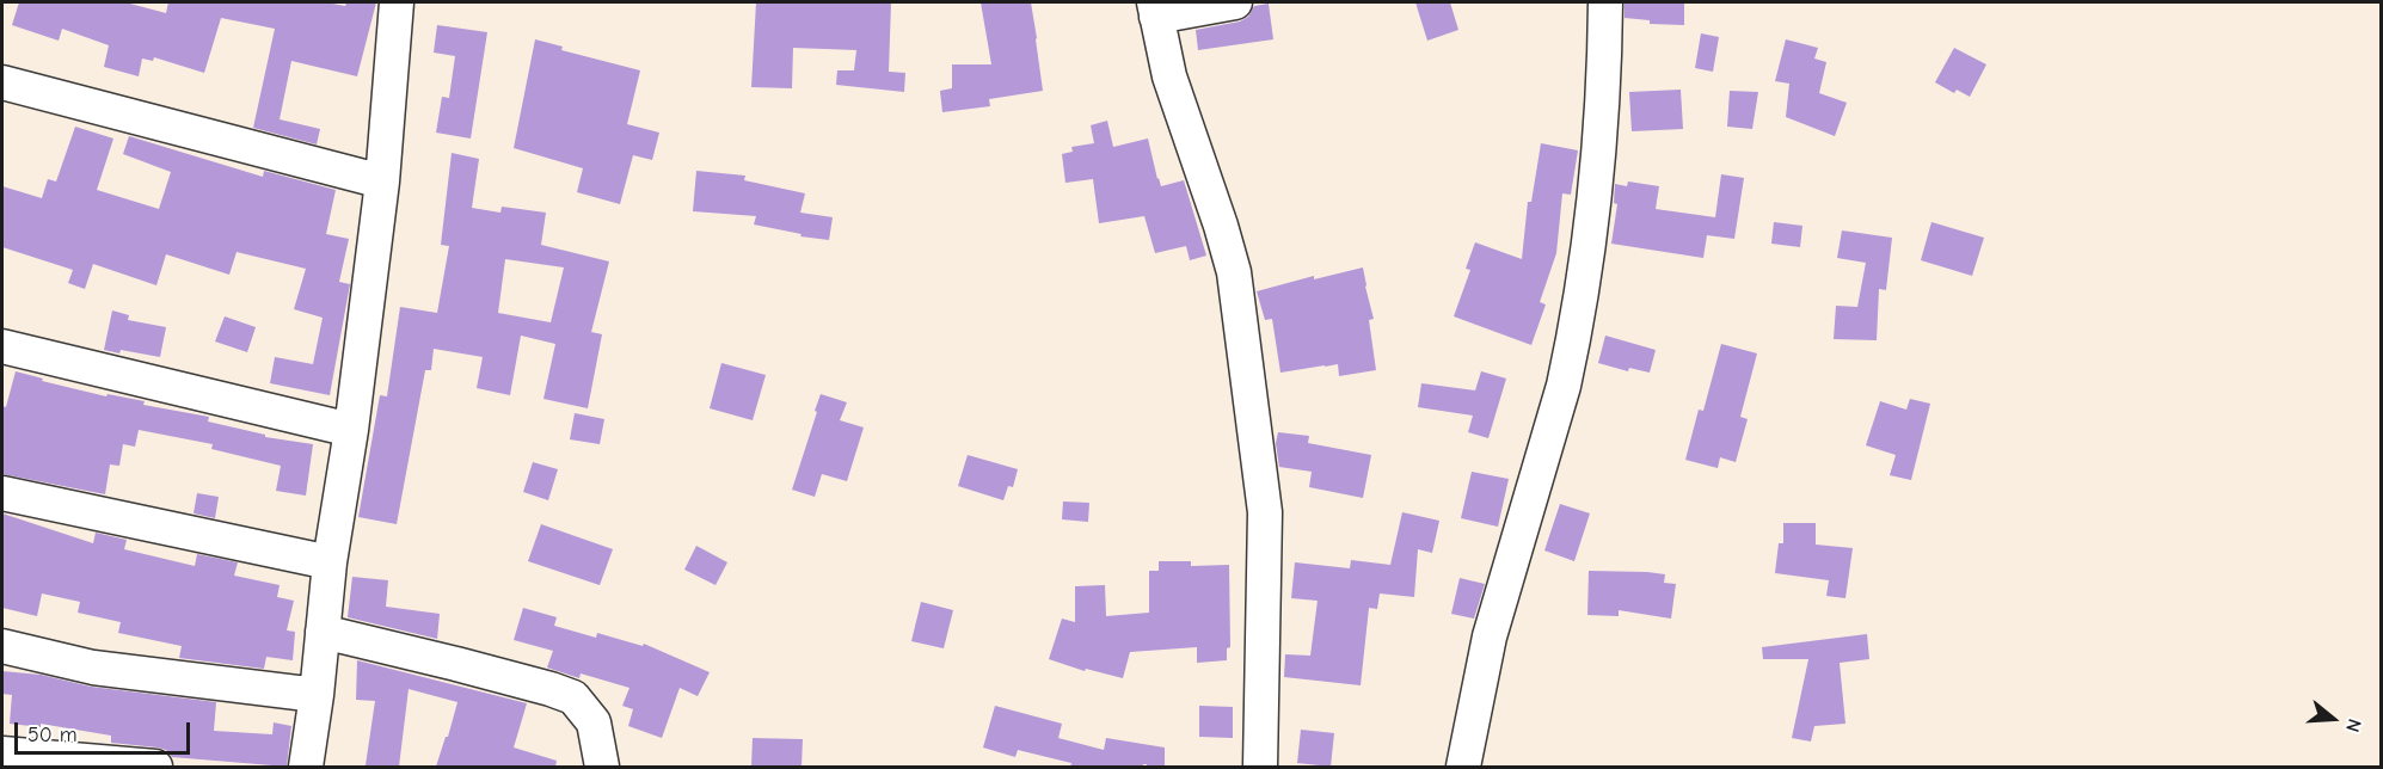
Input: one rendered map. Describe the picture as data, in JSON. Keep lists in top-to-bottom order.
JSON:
{
  "scale_bar": "50 m",
  "north": "right"
}
